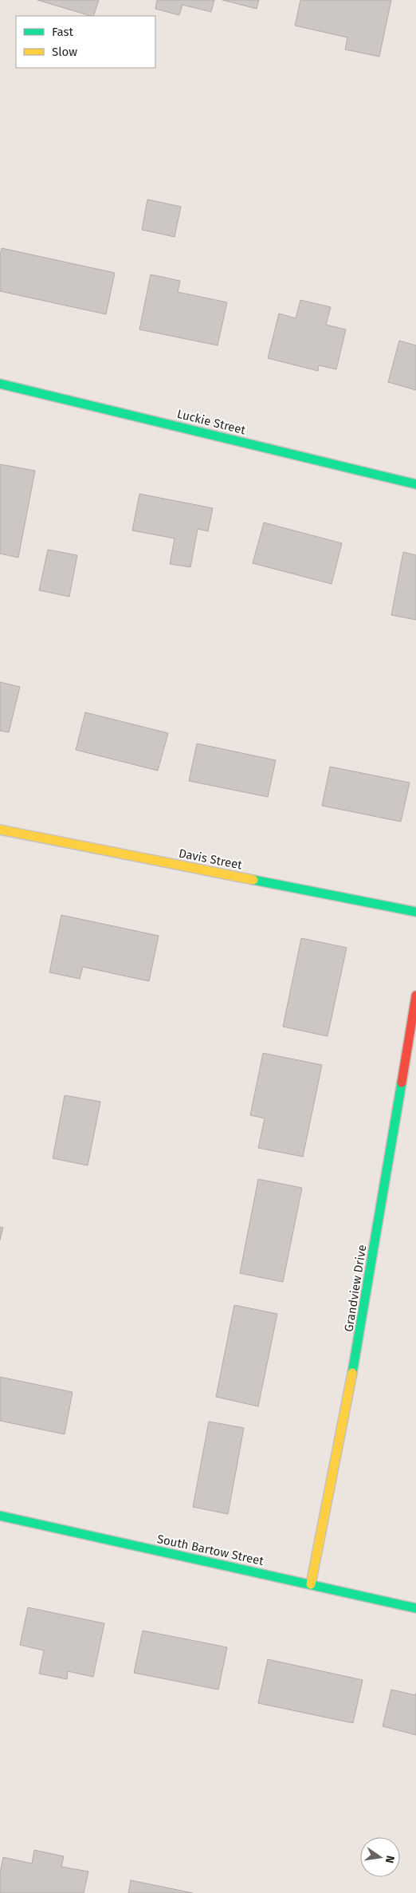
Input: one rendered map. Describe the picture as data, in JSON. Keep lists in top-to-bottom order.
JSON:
{
  "streets": {
    "street": [
      "Luckie Street",
      "Davis Street",
      "Grandview Drive",
      "South Bartow Street"
    ]
  },
  "crossings": [
    ["Grandview Drive", "South Bartow Street"]
  ],
  "legend": ["Fast", "Slow"],
  "north": "right"
}
